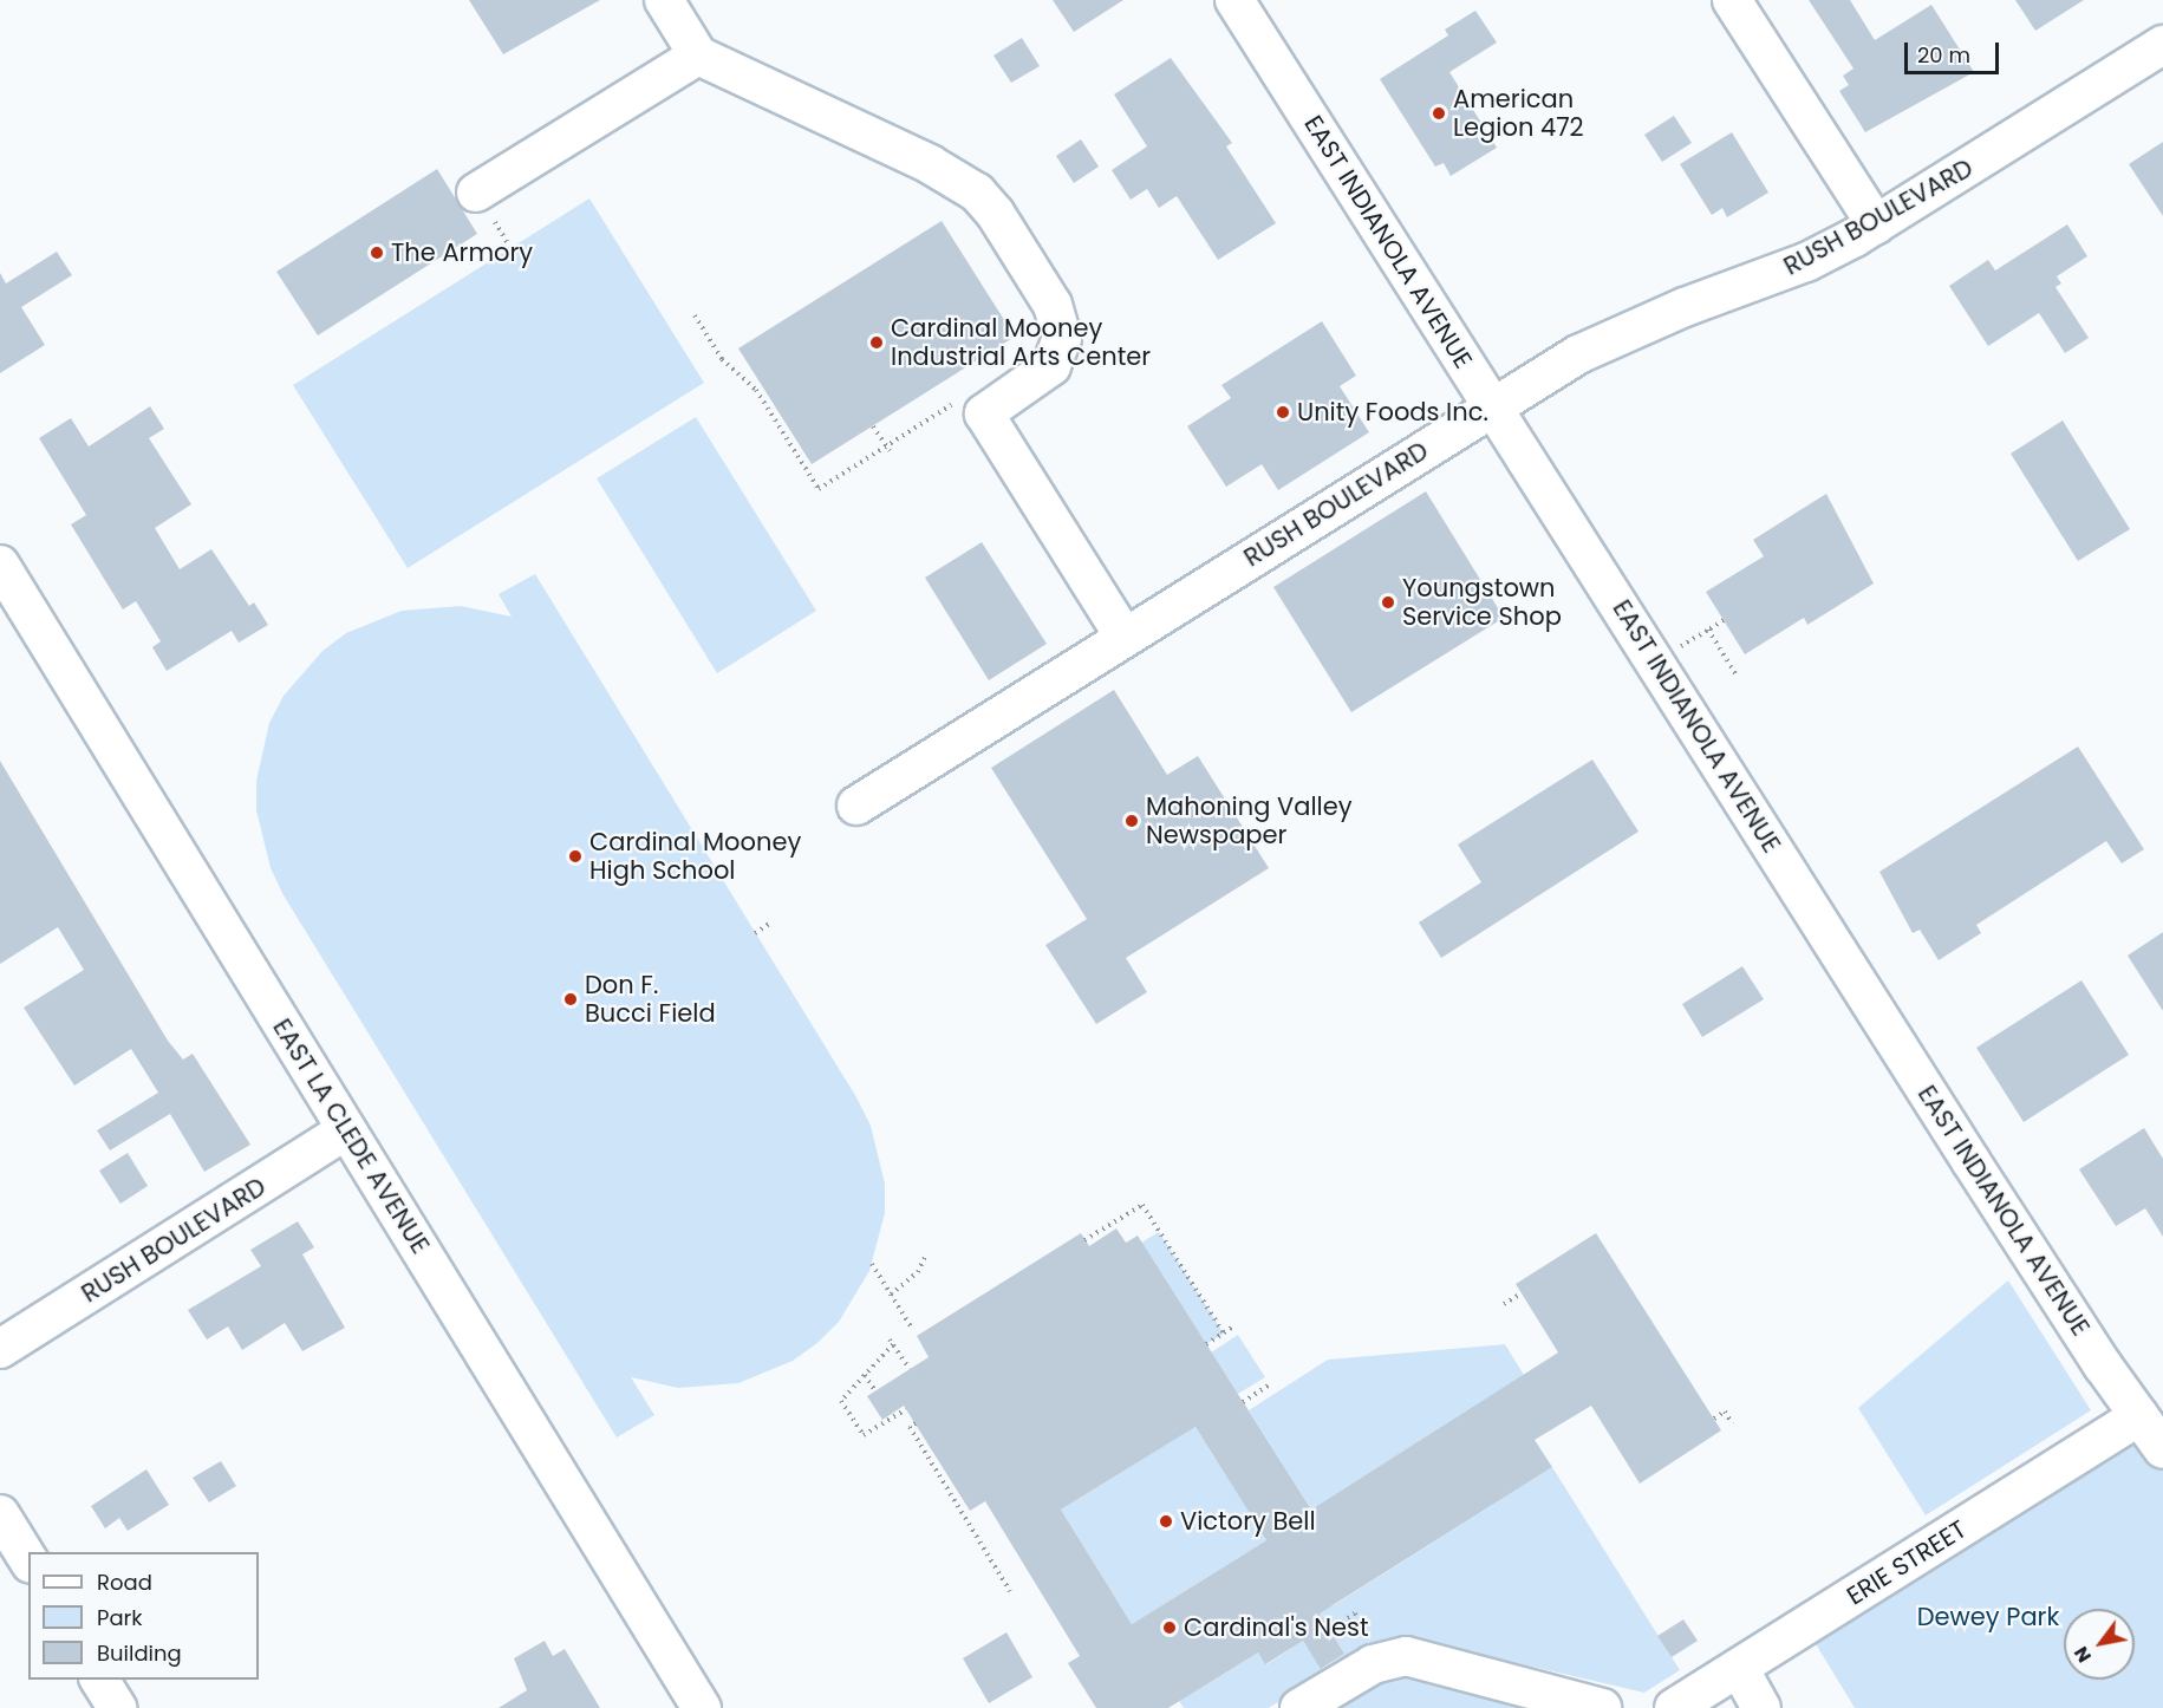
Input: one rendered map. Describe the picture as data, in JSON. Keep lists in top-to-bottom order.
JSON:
{
  "streets": {
    "street": [
      "RUSH BOULEVARD",
      "EAST INDIANOLA AVENUE",
      "EAST LA CLEDE AVENUE",
      "ERIE STREET"
    ]
  },
  "crossings": [
    ["RUSH BOULEVARD", "EAST INDIANOLA AVENUE"],
    ["RUSH BOULEVARD", "EAST LA CLEDE AVENUE"],
    ["EAST INDIANOLA AVENUE", "ERIE STREET"]
  ],
  "parks": ["Dewey Park"],
  "places": [
    "American Legion 472",
    "The Armory",
    "Cardinal Mooney Industrial Arts Center",
    "Unity Foods Inc.",
    "Youngstown Service Shop",
    "Mahoning Valley Newspaper",
    "Cardinal Mooney High School",
    "Don F. Bucci Field",
    "Victory Bell",
    "Cardinal's Nest"
  ],
  "legend": ["Road", "Park", "Building"],
  "scale_bar": "20 m",
  "north": "bottom left"
}
